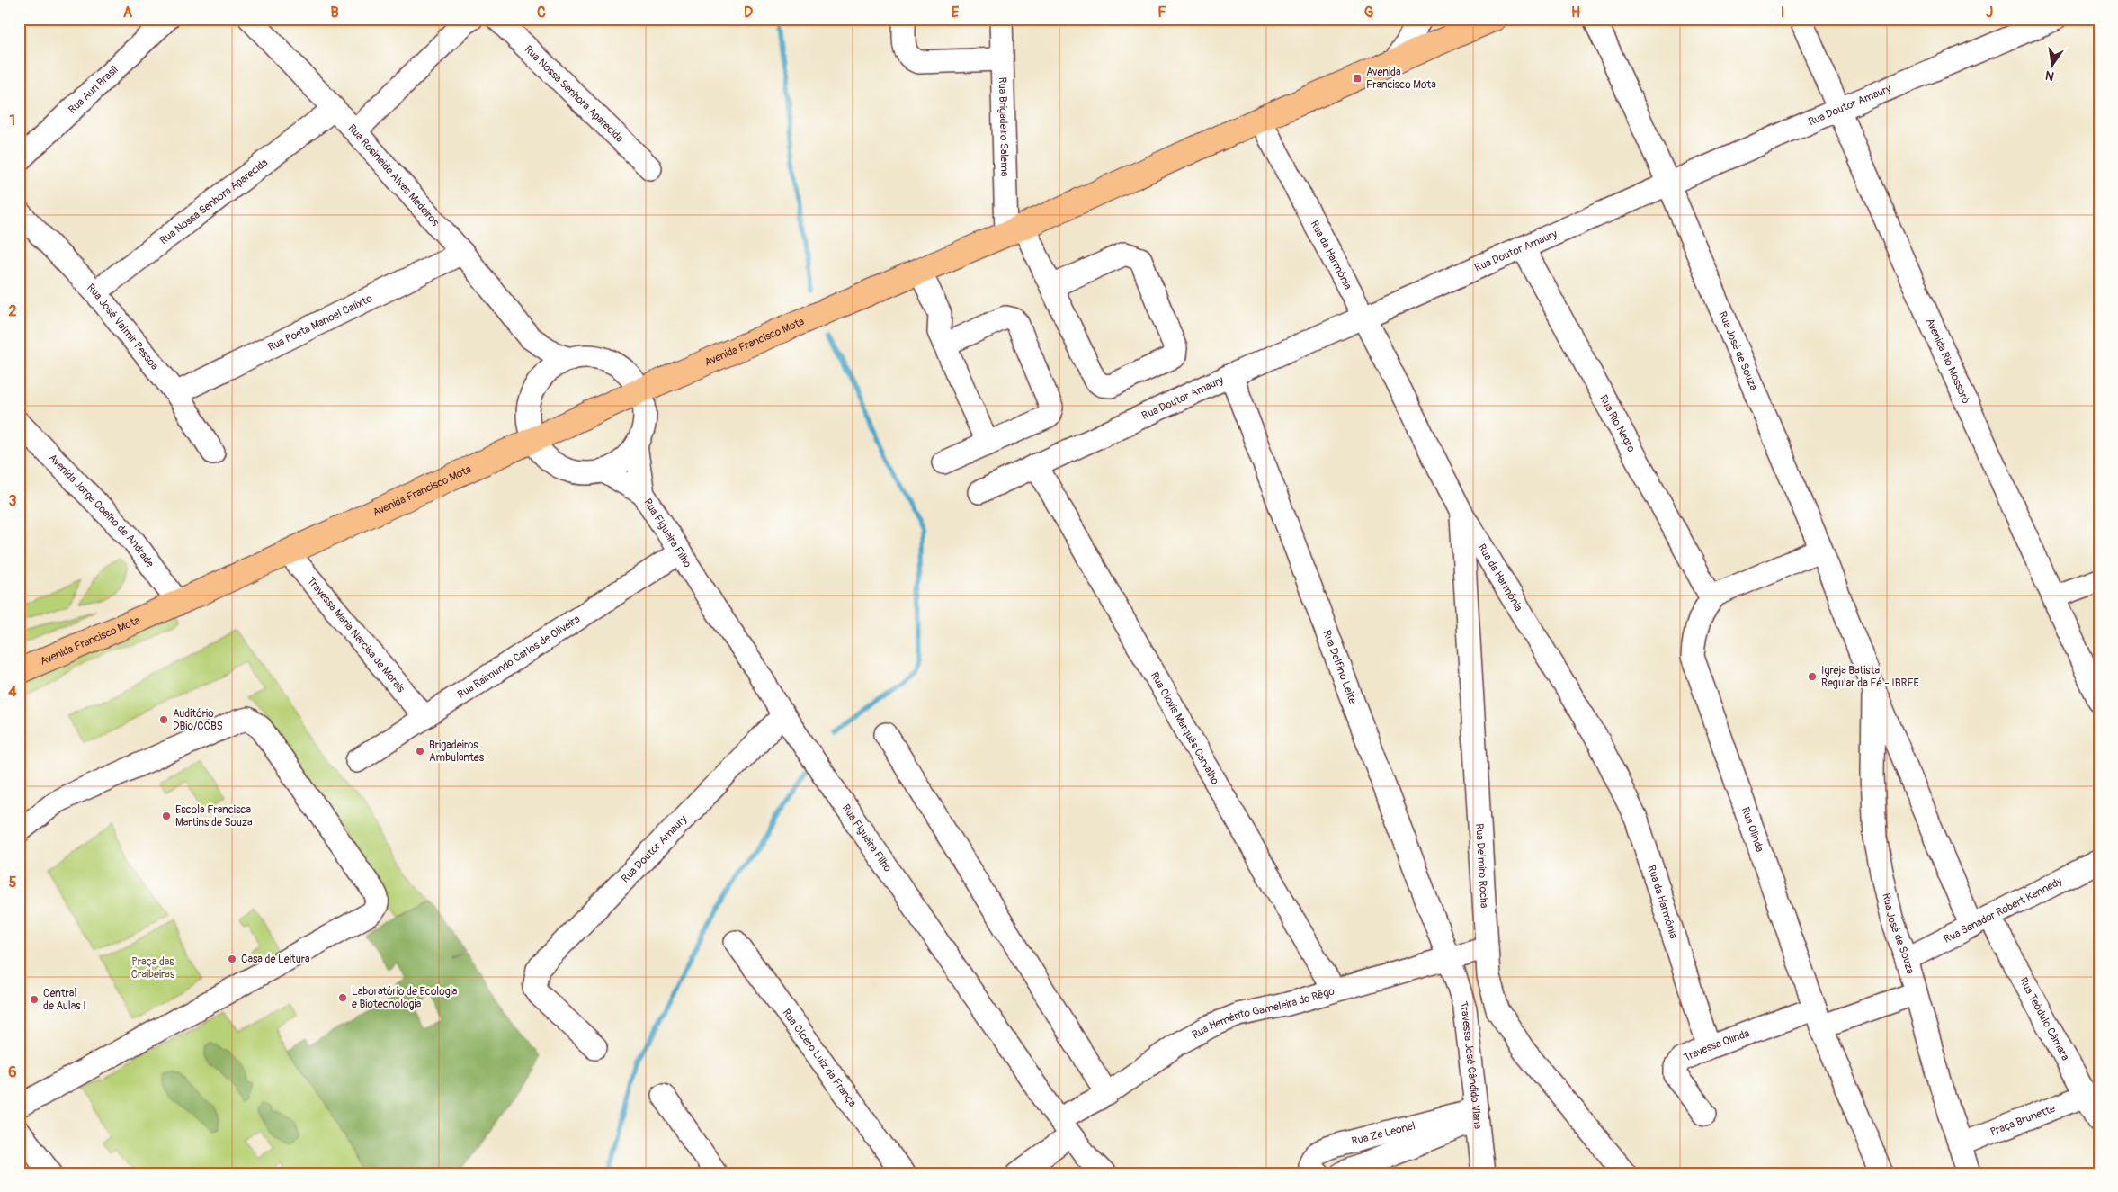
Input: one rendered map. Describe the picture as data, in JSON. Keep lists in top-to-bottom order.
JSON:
{
  "streets": {
    "main road": ["Avenida Francisco Mota"],
    "street": [
      "Rua Auri Brasil",
      "Rua Nossa Senhora Aparecida",
      "Rua Doutor Amaury",
      "Rua Brigadeiro Salema",
      "Rua Rosineide Alves Medeiros",
      "Rua da Harmônia",
      "Rua Poeta Manoel Calixto",
      "Rua José Valmir Pessoa",
      "Rua José de Souza",
      "Avenida Rio Mossoró",
      "Rua Rio Negro",
      "Avenida Jorge Coelho de Andrade",
      "Rua Figueira Filho",
      "Travessa Maria Narcisa de Morais",
      "Rua Raimundo Carlos de Oliveira",
      "Rua Delfino Leite",
      "Rua Clovis Marquês Carvalho",
      "Rua Olinda",
      "Rua Delmiro Rocha",
      "Rua Senador Robert Kennedy",
      "Rua Hemérito Gameleira do Rêgo",
      "Rua Teódulo Câmara",
      "Travessa Olinda",
      "Rua Cícero Luiz da França",
      "Travessa José Cândido Viana",
      "Praça Brunette",
      "Rua Ze Leonel"
    ]
  },
  "crossings": [
    ["Rua Nossa Senhora Aparecida", "Rua Rosineide Alves Medeiros"],
    ["Rua Nossa Senhora Aparecida", "Rua José Valmir Pessoa"],
    ["Rua Doutor Amaury", "Rua da Harmônia"],
    ["Rua Doutor Amaury", "Rua José de Souza"],
    ["Rua Doutor Amaury", "Avenida Rio Mossoró"],
    ["Rua Doutor Amaury", "Rua Rio Negro"],
    ["Rua Doutor Amaury", "Rua Figueira Filho"],
    ["Rua Doutor Amaury", "Rua Delfino Leite"],
    ["Rua Doutor Amaury", "Rua Clovis Marquês Carvalho"],
    ["Rua Brigadeiro Salema", "Avenida Francisco Mota"],
    ["Rua Rosineide Alves Medeiros", "Rua Poeta Manoel Calixto"],
    ["Rua Rosineide Alves Medeiros", "Avenida Francisco Mota"],
    ["Rua da Harmônia", "Avenida Francisco Mota"],
    ["Rua da Harmônia", "Rua Delmiro Rocha"],
    ["Rua da Harmônia", "Travessa Olinda"],
    ["Rua Poeta Manoel Calixto", "Rua José Valmir Pessoa"],
    ["Avenida Francisco Mota", "Avenida Jorge Coelho de Andrade"],
    ["Avenida Francisco Mota", "Travessa Maria Narcisa de Morais"],
    ["Rua José de Souza", "Rua Olinda"],
    ["Rua José de Souza", "Rua Senador Robert Kennedy"],
    ["Rua José de Souza", "Rua Teódulo Câmara"],
    ["Rua José de Souza", "Travessa Olinda"],
    ["Rua José de Souza", "Praça Brunette"],
    ["Rua Rio Negro", "Rua Olinda"],
    ["Rua Figueira Filho", "Rua Raimundo Carlos de Oliveira"],
    ["Rua Figueira Filho", "Rua Hemérito Gameleira do Rêgo"],
    ["Travessa Maria Narcisa de Morais", "Rua Raimundo Carlos de Oliveira"],
    ["Rua Delfino Leite", "Rua Hemérito Gameleira do Rêgo"],
    ["Rua Delfino Leite", "Travessa José Cândido Viana"],
    ["Rua Clovis Marquês Carvalho", "Rua Hemérito Gameleira do Rêgo"],
    ["Rua Olinda", "Travessa Olinda"],
    ["Rua Delmiro Rocha", "Rua Hemérito Gameleira do Rêgo"],
    ["Rua Senador Robert Kennedy", "Rua Teódulo Câmara"],
    ["Rua Hemérito Gameleira do Rêgo", "Travessa José Cândido Viana"],
    ["Rua Teódulo Câmara", "Praça Brunette"],
    ["Travessa José Cândido Viana", "Rua Ze Leonel"]
  ],
  "parks": ["Praça das Craibeiras"],
  "places": {
    "transit": ["Avenida Francisco Mota"],
    "other": [
      "Igreja Batista Regular da Fé - IBRFE",
      "Auditório DBio/CCBS",
      "Brigadeiros Ambulantes",
      "Escola Francisca Martins de Souza",
      "Casa de Leitura",
      "Laboratório de Ecologia e Biotecnologia",
      "Central de Aulas I"
    ]
  },
  "north": "bottom",
  "grid": {
    "columns": [
      "A",
      "B",
      "C",
      "D",
      "E",
      "F",
      "G",
      "H",
      "I",
      "J"
    ],
    "rows": [
      "1",
      "2",
      "3",
      "4",
      "5",
      "6"
    ]
  }
}
